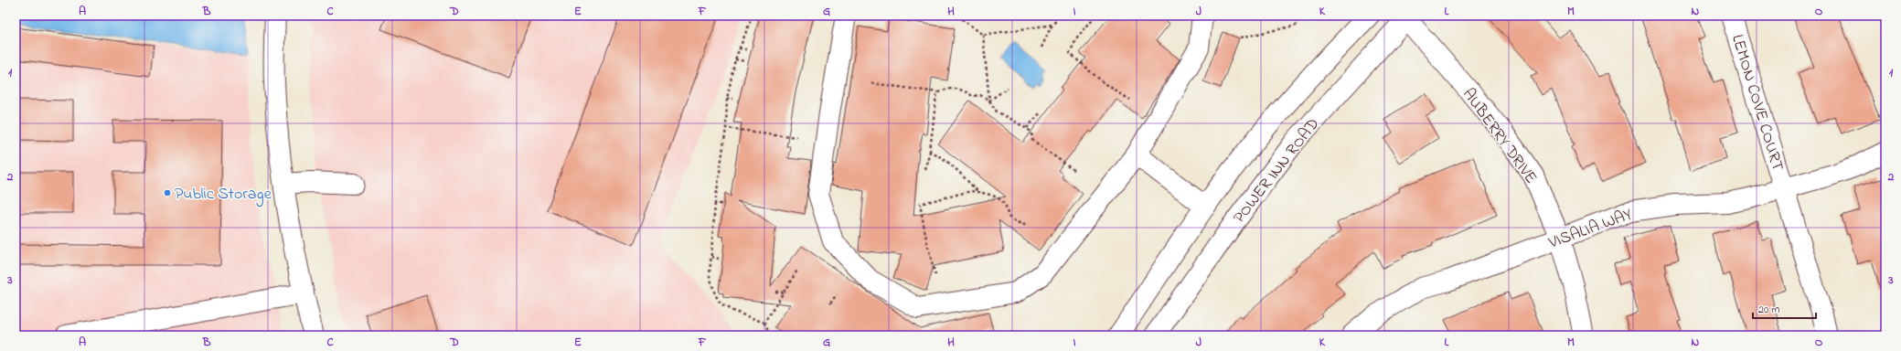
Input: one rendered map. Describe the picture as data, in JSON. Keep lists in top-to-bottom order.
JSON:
{
  "streets": {
    "street": [
      "LEMON COVE COURT",
      "AUBERRY DRIVE",
      "POWER INN ROAD",
      "VISALIA WAY"
    ]
  },
  "crossings": [
    ["LEMON COVE COURT", "VISALIA WAY"],
    ["AUBERRY DRIVE", "POWER INN ROAD"],
    ["AUBERRY DRIVE", "VISALIA WAY"]
  ],
  "places": ["Public Storage"],
  "scale_bar": "20 m",
  "grid": {
    "columns": [
      "A",
      "B",
      "C",
      "D",
      "E",
      "F",
      "G",
      "H",
      "I",
      "J",
      "K",
      "L",
      "M",
      "N",
      "O"
    ],
    "rows": ["1", "2", "3"]
  }
}
